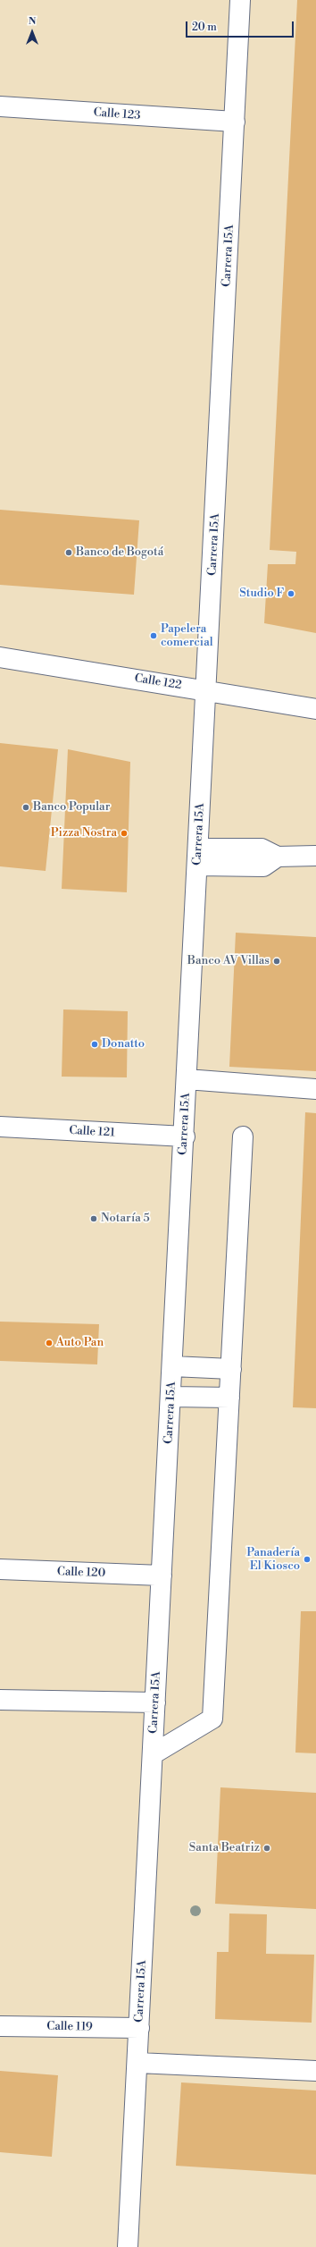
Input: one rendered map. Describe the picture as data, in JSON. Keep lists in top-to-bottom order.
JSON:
{
  "streets": {
    "street": [
      "Calle 123",
      "Carrera 15A",
      "Calle 122",
      "Calle 121",
      "Calle 120",
      "Calle 119"
    ]
  },
  "crossings": [
    ["Calle 123", "Carrera 15A"],
    ["Carrera 15A", "Calle 122"],
    ["Carrera 15A", "Calle 121"],
    ["Carrera 15A", "Calle 120"],
    ["Carrera 15A", "Calle 119"]
  ],
  "places": [
    "Banco de Bogotá",
    "Studio F",
    "Papelera comercial",
    "Banco Popular",
    "Pizza Nostra",
    "Banco AV Villas",
    "Donatto",
    "Notaría 5",
    "Auto Pan",
    "Panadería El Kiosco",
    "Santa Beatriz"
  ],
  "scale_bar": "20 m",
  "north": "top"
}
